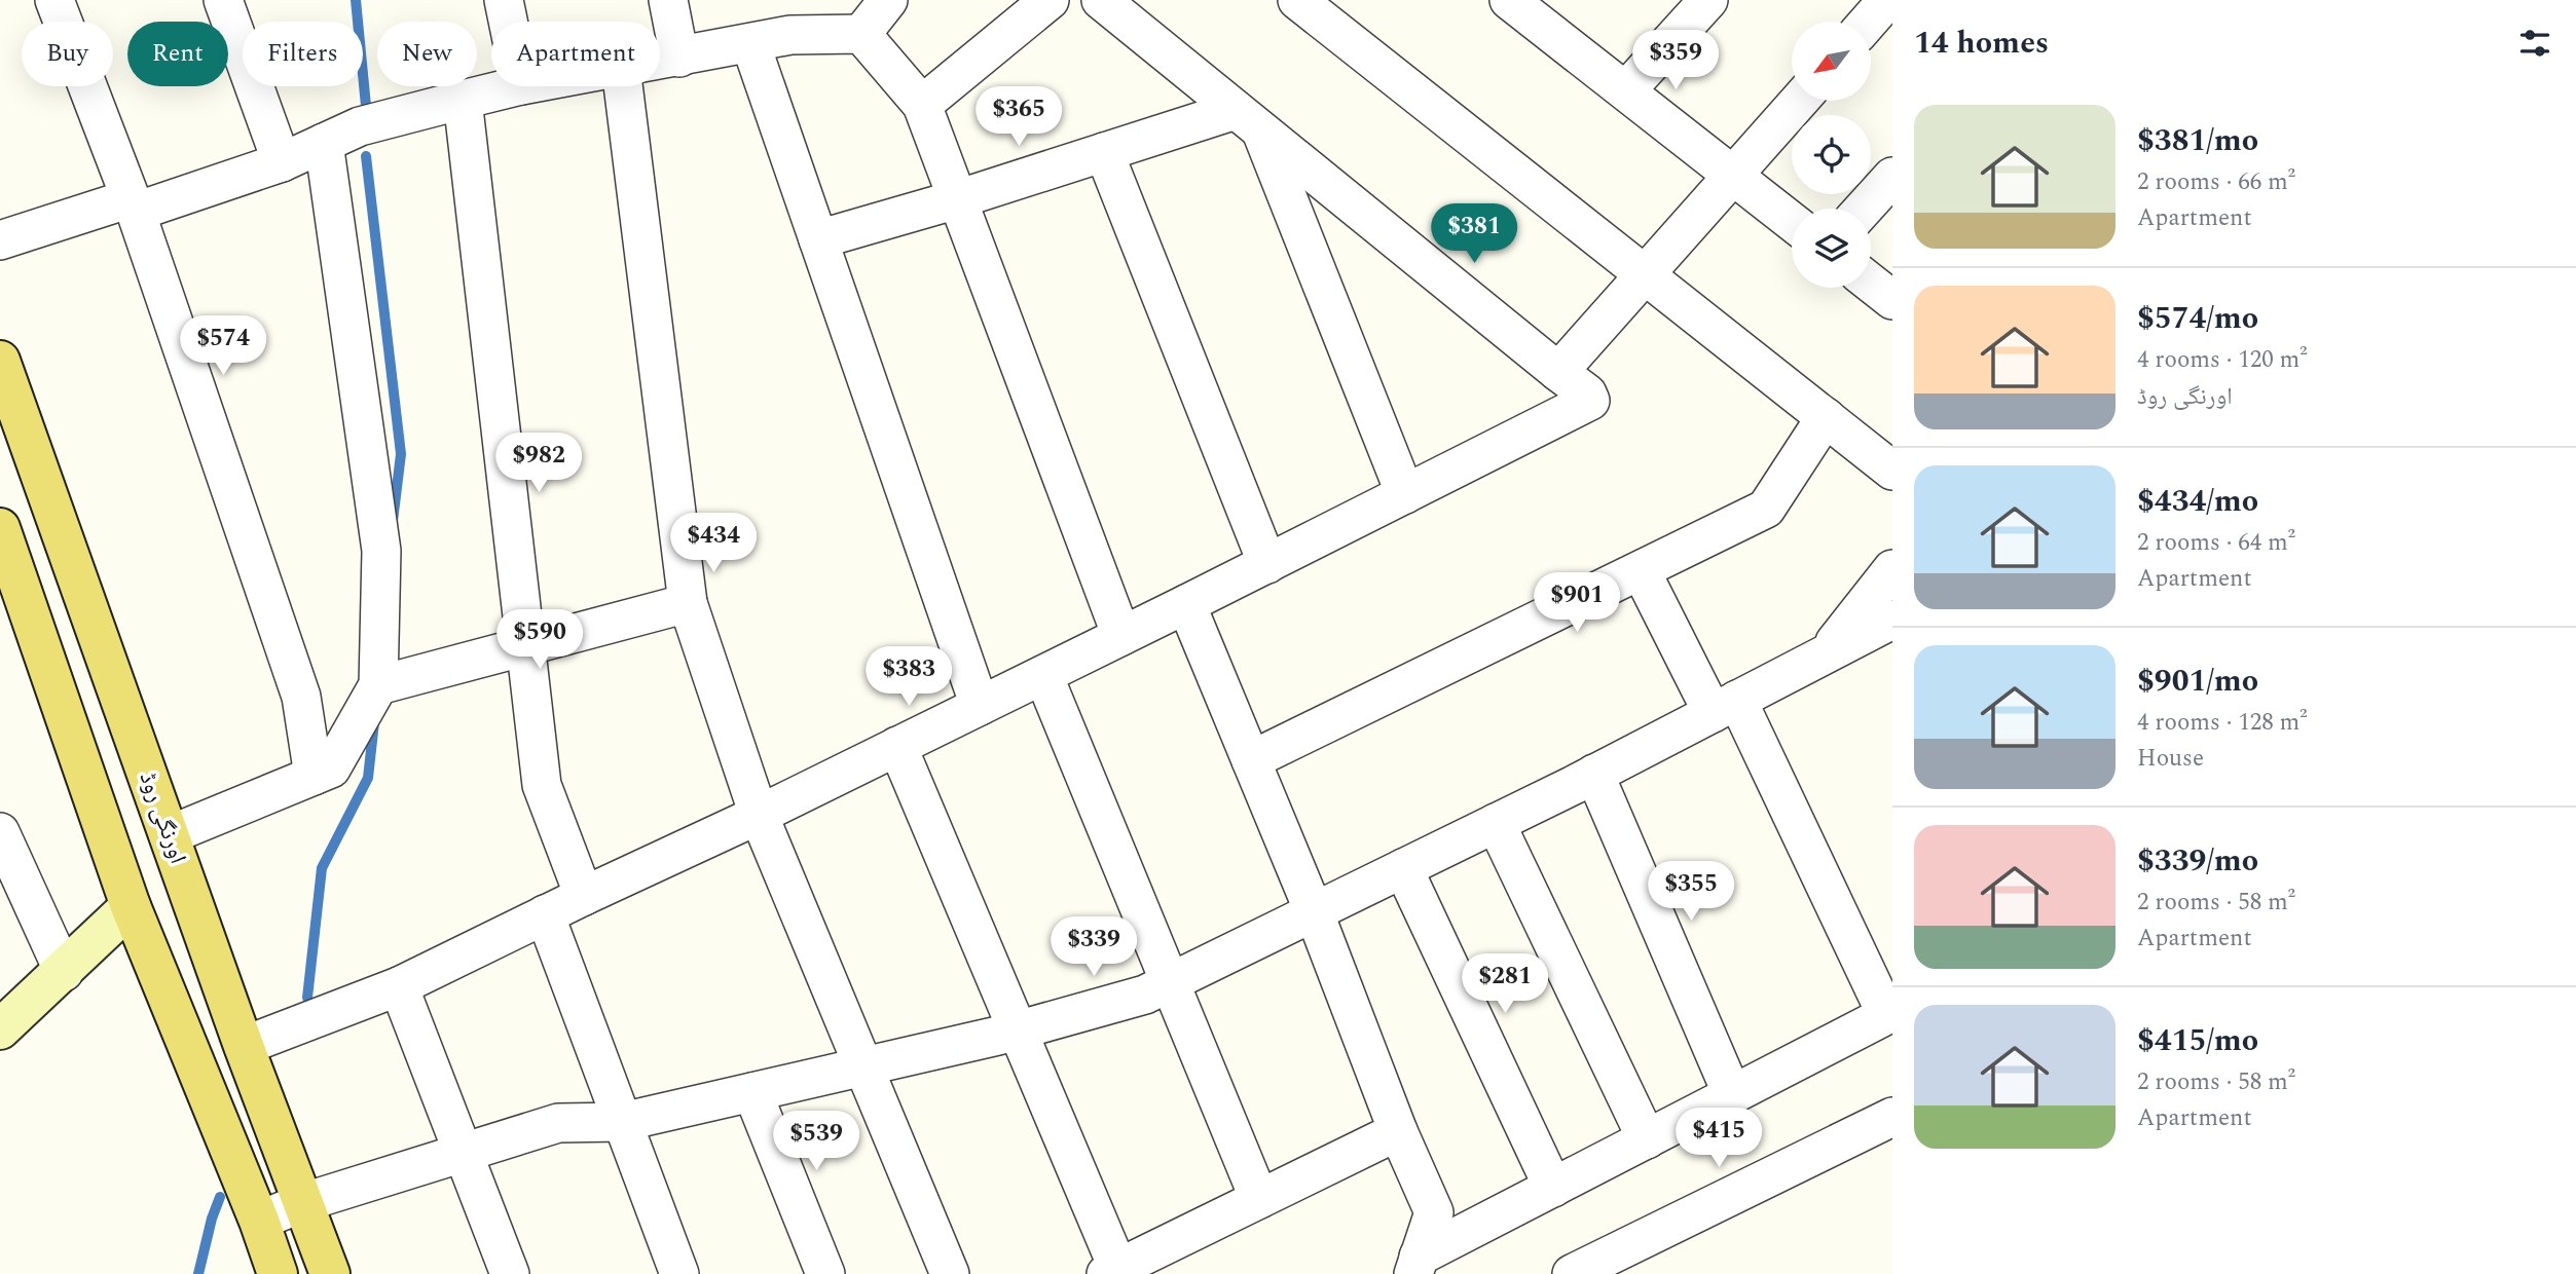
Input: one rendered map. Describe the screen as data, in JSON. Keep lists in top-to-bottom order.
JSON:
{
  "streets": {
    "main road": ["اورنگی روڈ"]
  },
  "north": "bottom left",
  "page": {
    "heading": "14 homes",
    "chip": [
      "Buy",
      "Rent",
      "Filters",
      "New",
      "Apartment"
    ],
    "price": [
      "$359",
      "$365",
      "$381",
      "$574",
      "$982",
      "$434",
      "$901",
      "$590",
      "$383",
      "$355",
      "$339",
      "$281",
      "$415",
      "$539"
    ],
    "list": [
      {
        "name": "$381/mo",
        "note": "2 rooms · 66 m² · Apartment"
      },
      {
        "name": "$574/mo",
        "note": "4 rooms · 120 m² · اورنگی روڈ"
      },
      {
        "name": "$434/mo",
        "note": "2 rooms · 64 m² · Apartment"
      },
      {
        "name": "$901/mo",
        "note": "4 rooms · 128 m² · House"
      },
      {
        "name": "$339/mo",
        "note": "2 rooms · 58 m² · Apartment"
      },
      {
        "name": "$415/mo",
        "note": "2 rooms · 58 m² · Apartment"
      }
    ]
  }
}
